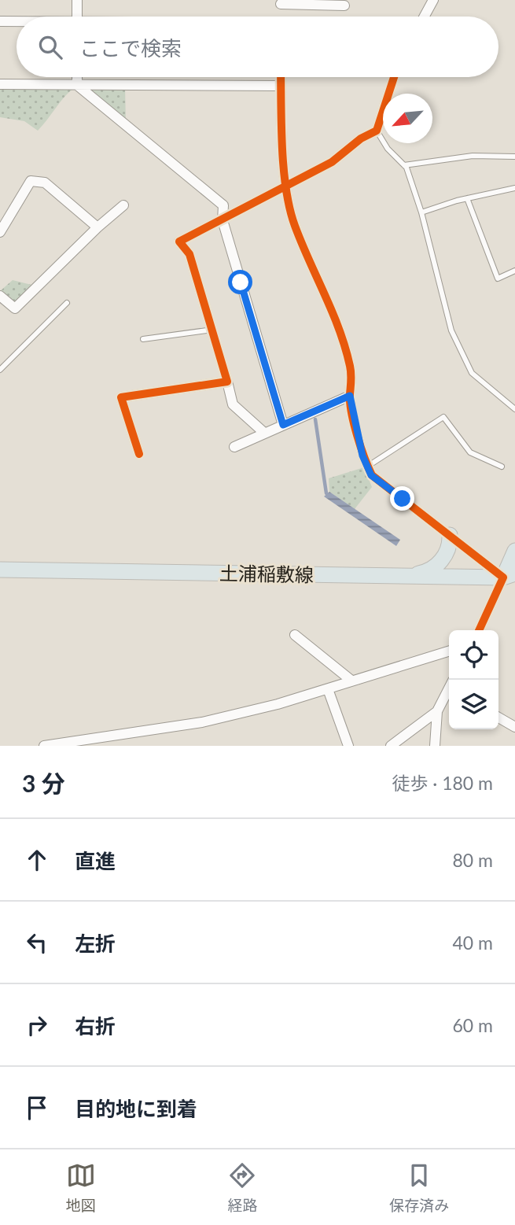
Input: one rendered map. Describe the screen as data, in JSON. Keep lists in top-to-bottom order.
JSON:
{
  "streets": {
    "main road": ["土浦稲敷線"]
  },
  "north": "bottom left",
  "page": {
    "search": "ここで検索",
    "heading": ["3 分", "徒歩 · 180 m"],
    "list": [
      ["直進", "80 m"],
      ["左折", "40 m"],
      ["右折", "60 m"],
      "目的地に到着"
    ],
    "nav": ["地図", "経路", "保存済み"]
  }
}
